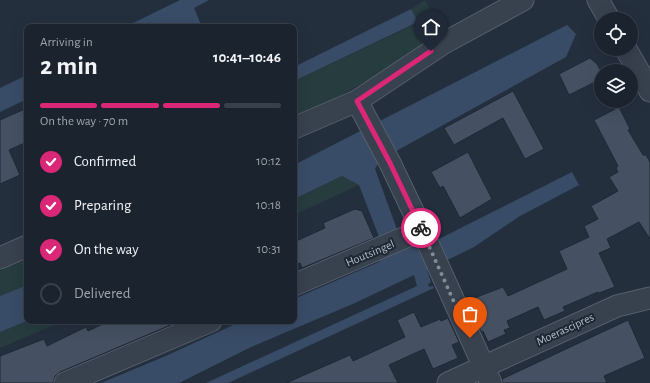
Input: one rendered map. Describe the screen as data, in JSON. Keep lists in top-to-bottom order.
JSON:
{
  "streets": {
    "street": ["Houtsingel", "Moerascipres"]
  },
  "page": {
    "heading": ["2 min", "Arriving in", "10:41–10:46"],
    "bar": "On the way · 70 m",
    "list": [
      ["Confirmed", "10:12"],
      ["Preparing", "10:18"],
      ["On the way", "10:31"],
      "Delivered"
    ]
  }
}
